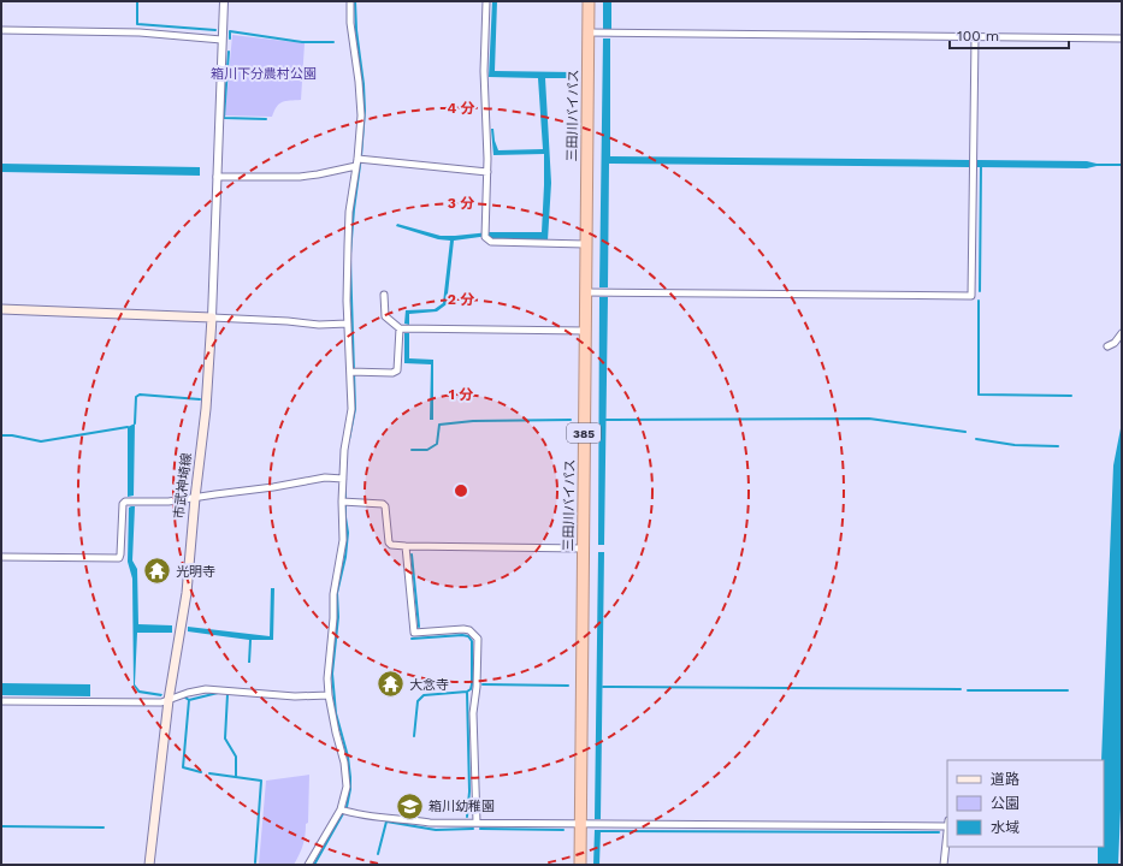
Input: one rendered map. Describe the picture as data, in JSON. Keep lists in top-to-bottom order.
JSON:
{
  "streets": {
    "highway": ["三田川バイパス", "385"],
    "main road": ["市武神埼線"]
  },
  "parks": ["箱川下分農村公園"],
  "places": {
    "temple": ["光明寺", "大念寺"],
    "school or university": ["箱川幼稚園"]
  },
  "legend": ["道路", "公園", "水域"],
  "scale_bar": "100 m",
  "rings": [
    "4 分",
    "3 分",
    "2 分",
    "1 分"
  ]
}
